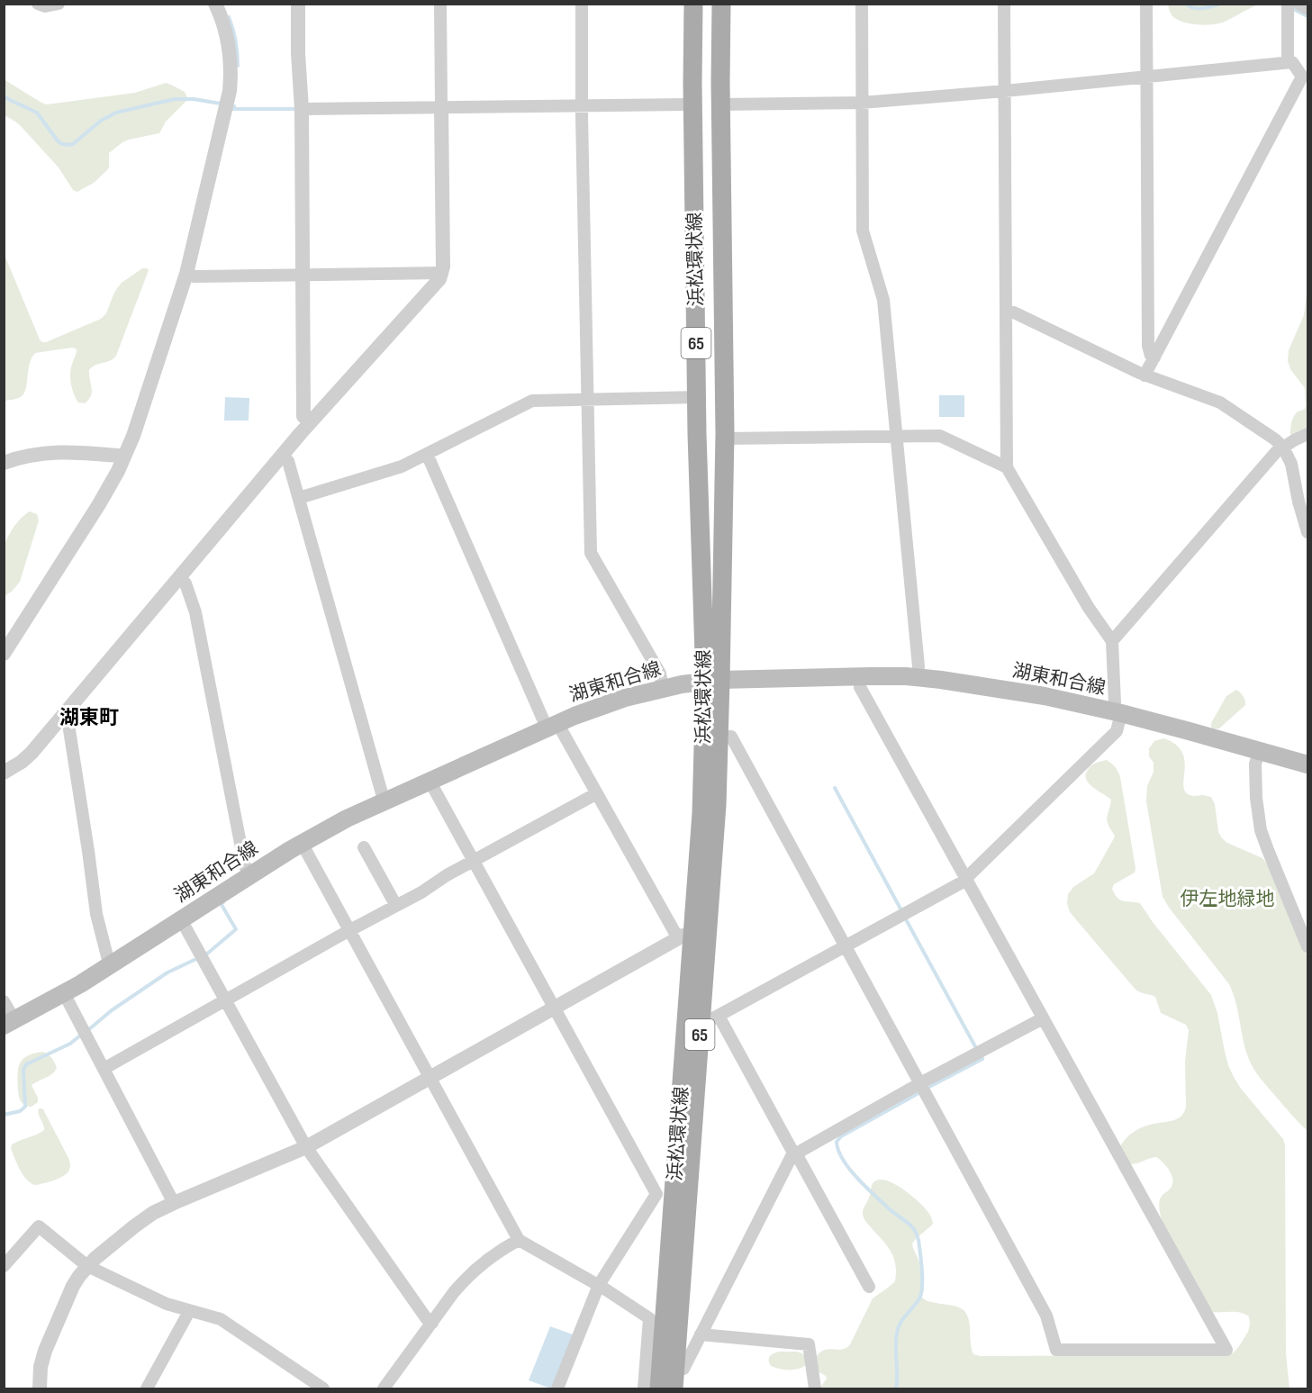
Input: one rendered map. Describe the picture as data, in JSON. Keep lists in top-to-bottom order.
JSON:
{
  "streets": {
    "main road": ["浜松環状線", "65", "湖東和合線"]
  },
  "crossings": [
    ["浜松環状線", "湖東和合線"]
  ],
  "districts": ["湖東町"],
  "parks": ["伊左地緑地"]
}
